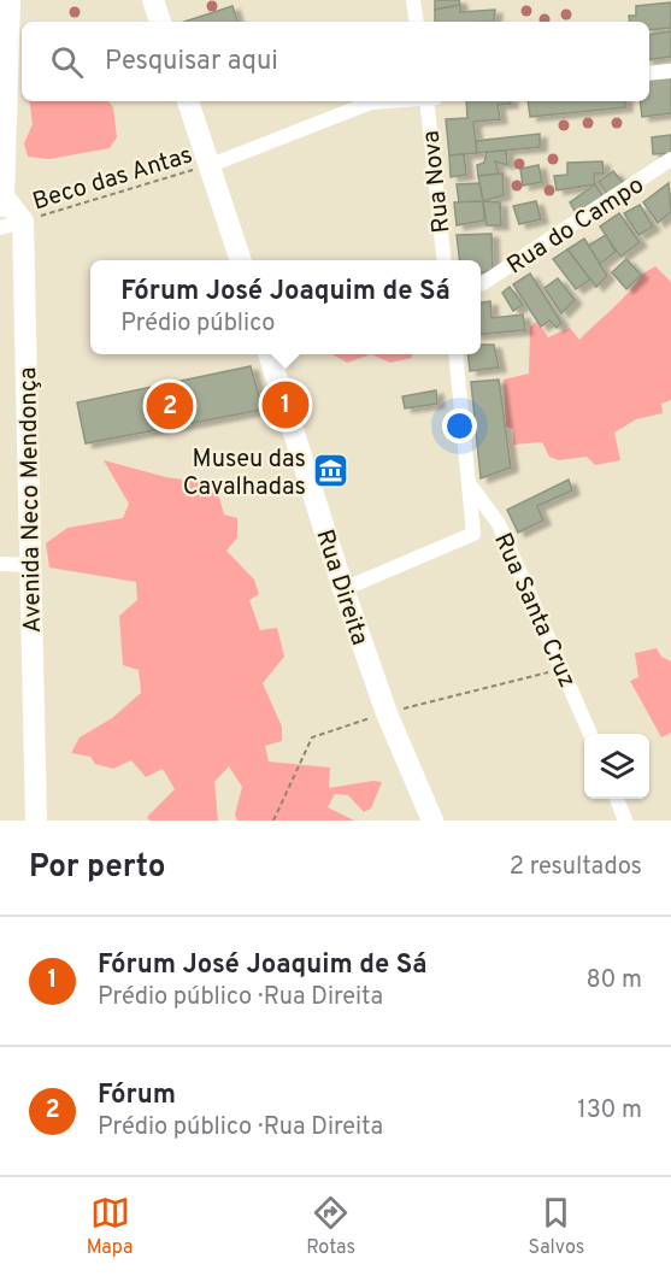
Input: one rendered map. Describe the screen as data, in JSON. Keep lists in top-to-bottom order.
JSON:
{
  "streets": {
    "main road": ["Avenida Neco Mendonça", "Rua Direita"],
    "street": ["Rua Nova", "Rua do Campo", "Rua Santa Cruz"],
    "path": ["Beco das Antas"]
  },
  "crossings": [
    ["Beco das Antas", "Avenida Neco Mendonça"]
  ],
  "places": {
    "museum": ["Museu das Cavalhadas"]
  },
  "page": {
    "search": "Pesquisar aqui",
    "popup": ["Fórum José Joaquim de Sá", "Prédio público"],
    "pins": ["1", "2"],
    "heading": ["Por perto", "2 resultados"],
    "list": [
      {
        "mark": "1",
        "name": "Fórum José Joaquim de Sá",
        "note": "Prédio público · Rua Direita",
        "value": "80 m"
      },
      {
        "mark": "2",
        "name": "Fórum",
        "note": "Prédio público · Rua Direita",
        "value": "130 m"
      }
    ],
    "nav": ["Mapa", "Rotas", "Salvos"]
  }
}
